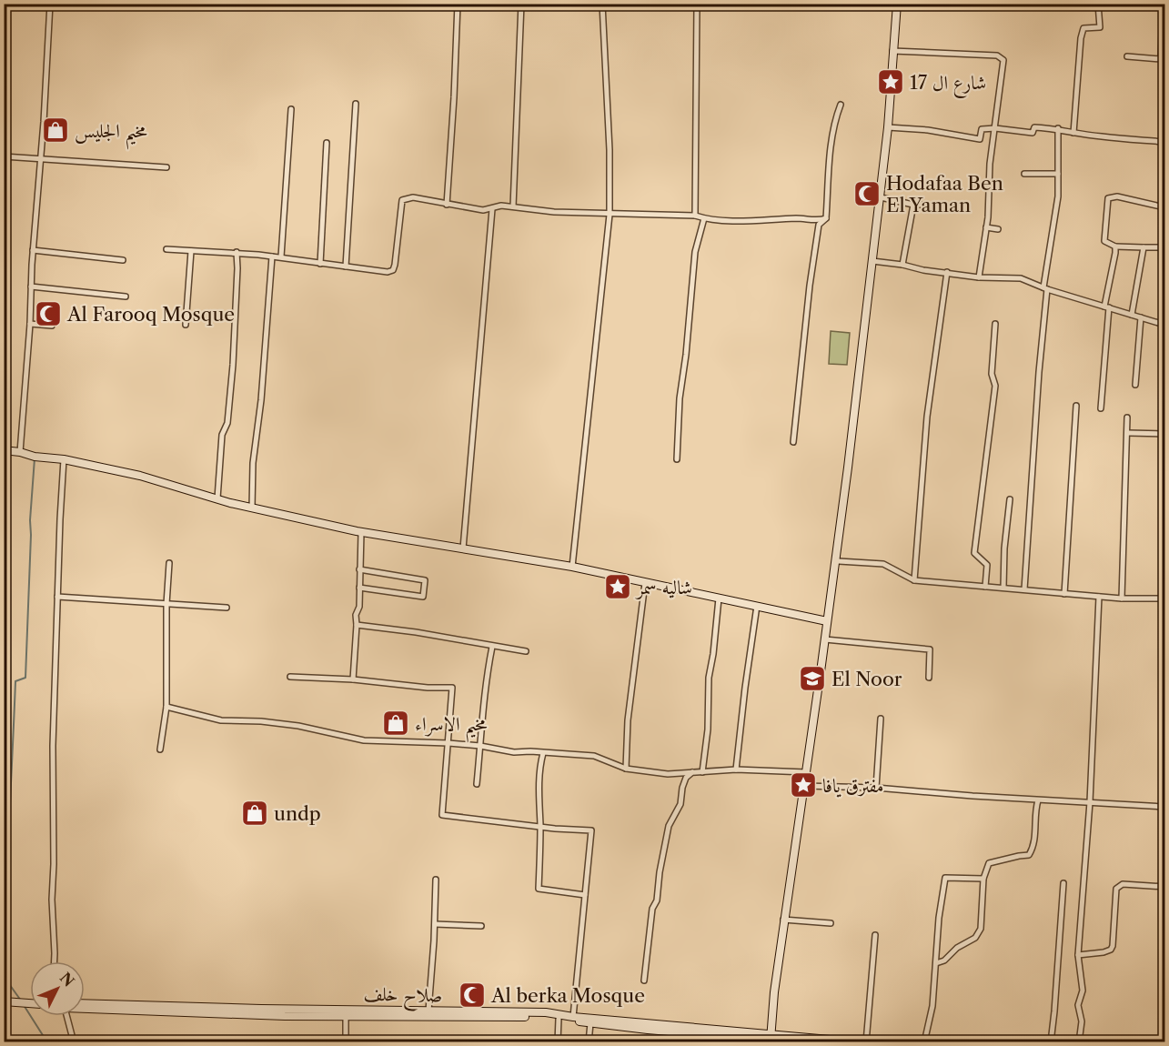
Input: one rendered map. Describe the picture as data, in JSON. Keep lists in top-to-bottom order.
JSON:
{
  "streets": {
    "street": ["صلاح خلف"]
  },
  "places": {
    "place": ["شارع ال 17", "شاليه سمر", "مفترق يافا"],
    "shop": ["مخيم الجليس", "مخيم الاسراء", "undp"],
    "mosque": ["Hodafaa Ben El Yaman", "Al Farooq Mosque", "Al berka Mosque"],
    "school or university": ["El Noor"]
  },
  "north": "top right"
}
